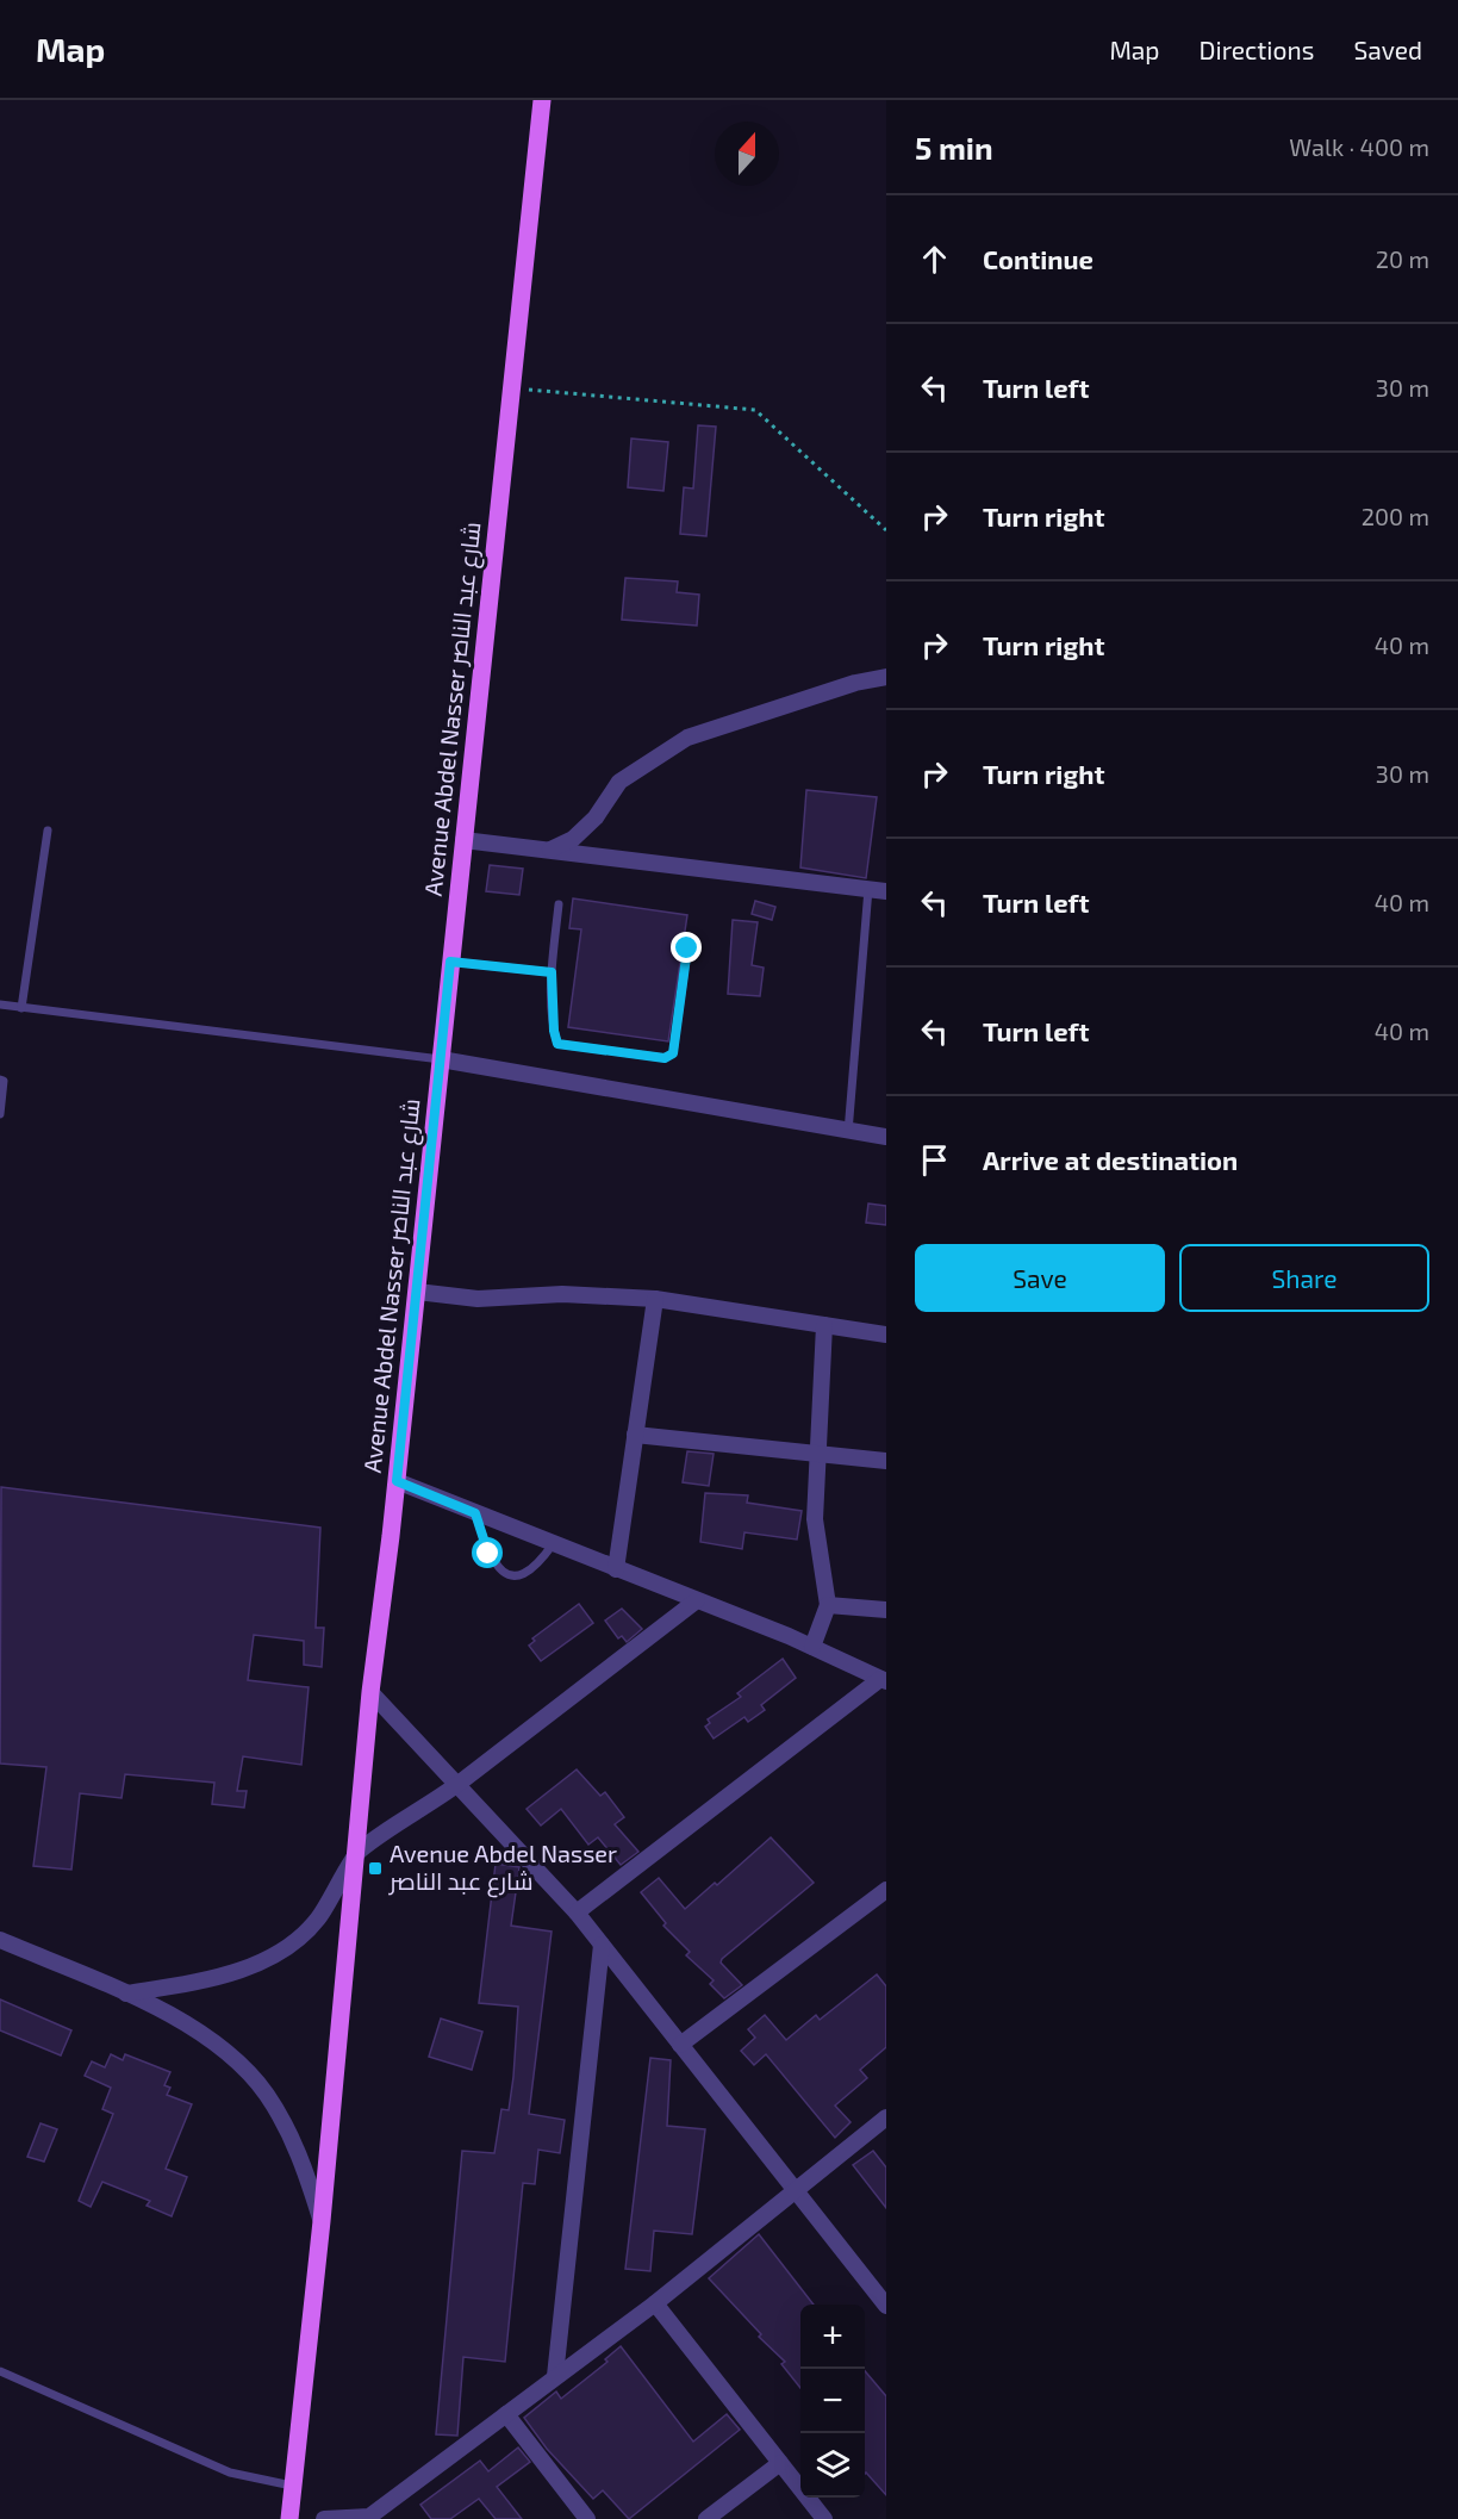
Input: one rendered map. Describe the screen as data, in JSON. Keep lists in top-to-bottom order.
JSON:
{
  "streets": {
    "main road": ["Avenue Abdel Nasser شارع عبد الناصر"]
  },
  "places": {
    "transit": ["Avenue Abdel Nasser شارع عبد الناصر"]
  },
  "north": "top",
  "page": {
    "header": "Map",
    "nav": ["Map", "Directions", "Saved"],
    "heading": ["5 min", "Walk · 400 m"],
    "list": [
      ["Continue", "20 m"],
      ["Turn left", "30 m"],
      ["Turn right", "200 m"],
      ["Turn right", "40 m"],
      ["Turn right", "30 m"],
      ["Turn left", "40 m"],
      ["Turn left", "40 m"],
      "Arrive at destination"
    ],
    "buttons": ["Save", "Share"],
    "map_buttons": ["+", "−"]
  }
}
